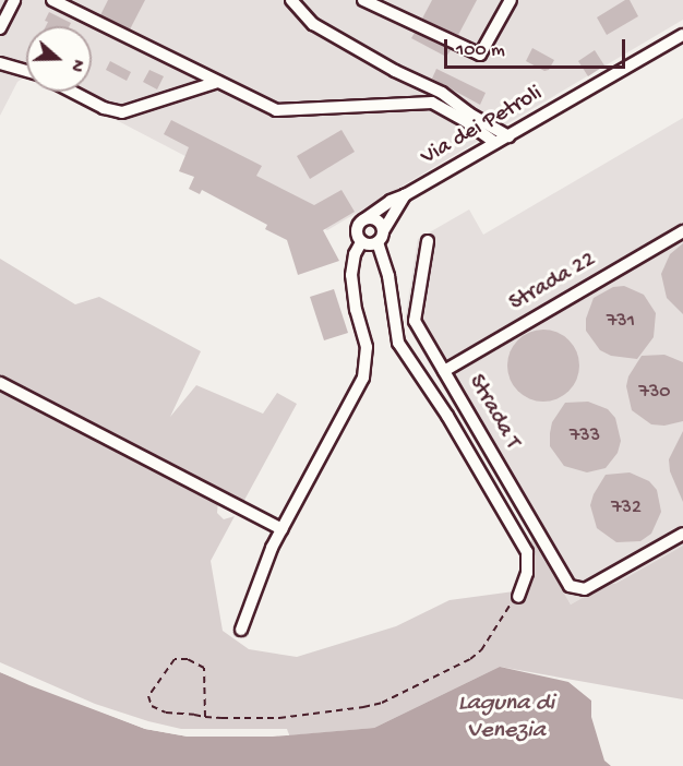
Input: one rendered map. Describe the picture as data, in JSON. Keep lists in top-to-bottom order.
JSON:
{
  "streets": {
    "street": ["Via dei Petroli", "Strada 22", "Strada T"]
  },
  "crossings": [
    ["Strada 22", "Strada T"]
  ],
  "water": ["Laguna di Venezia"],
  "house_numbers": [
    "731",
    "730",
    "733",
    "732"
  ],
  "scale_bar": "100 m",
  "north": "right"
}
